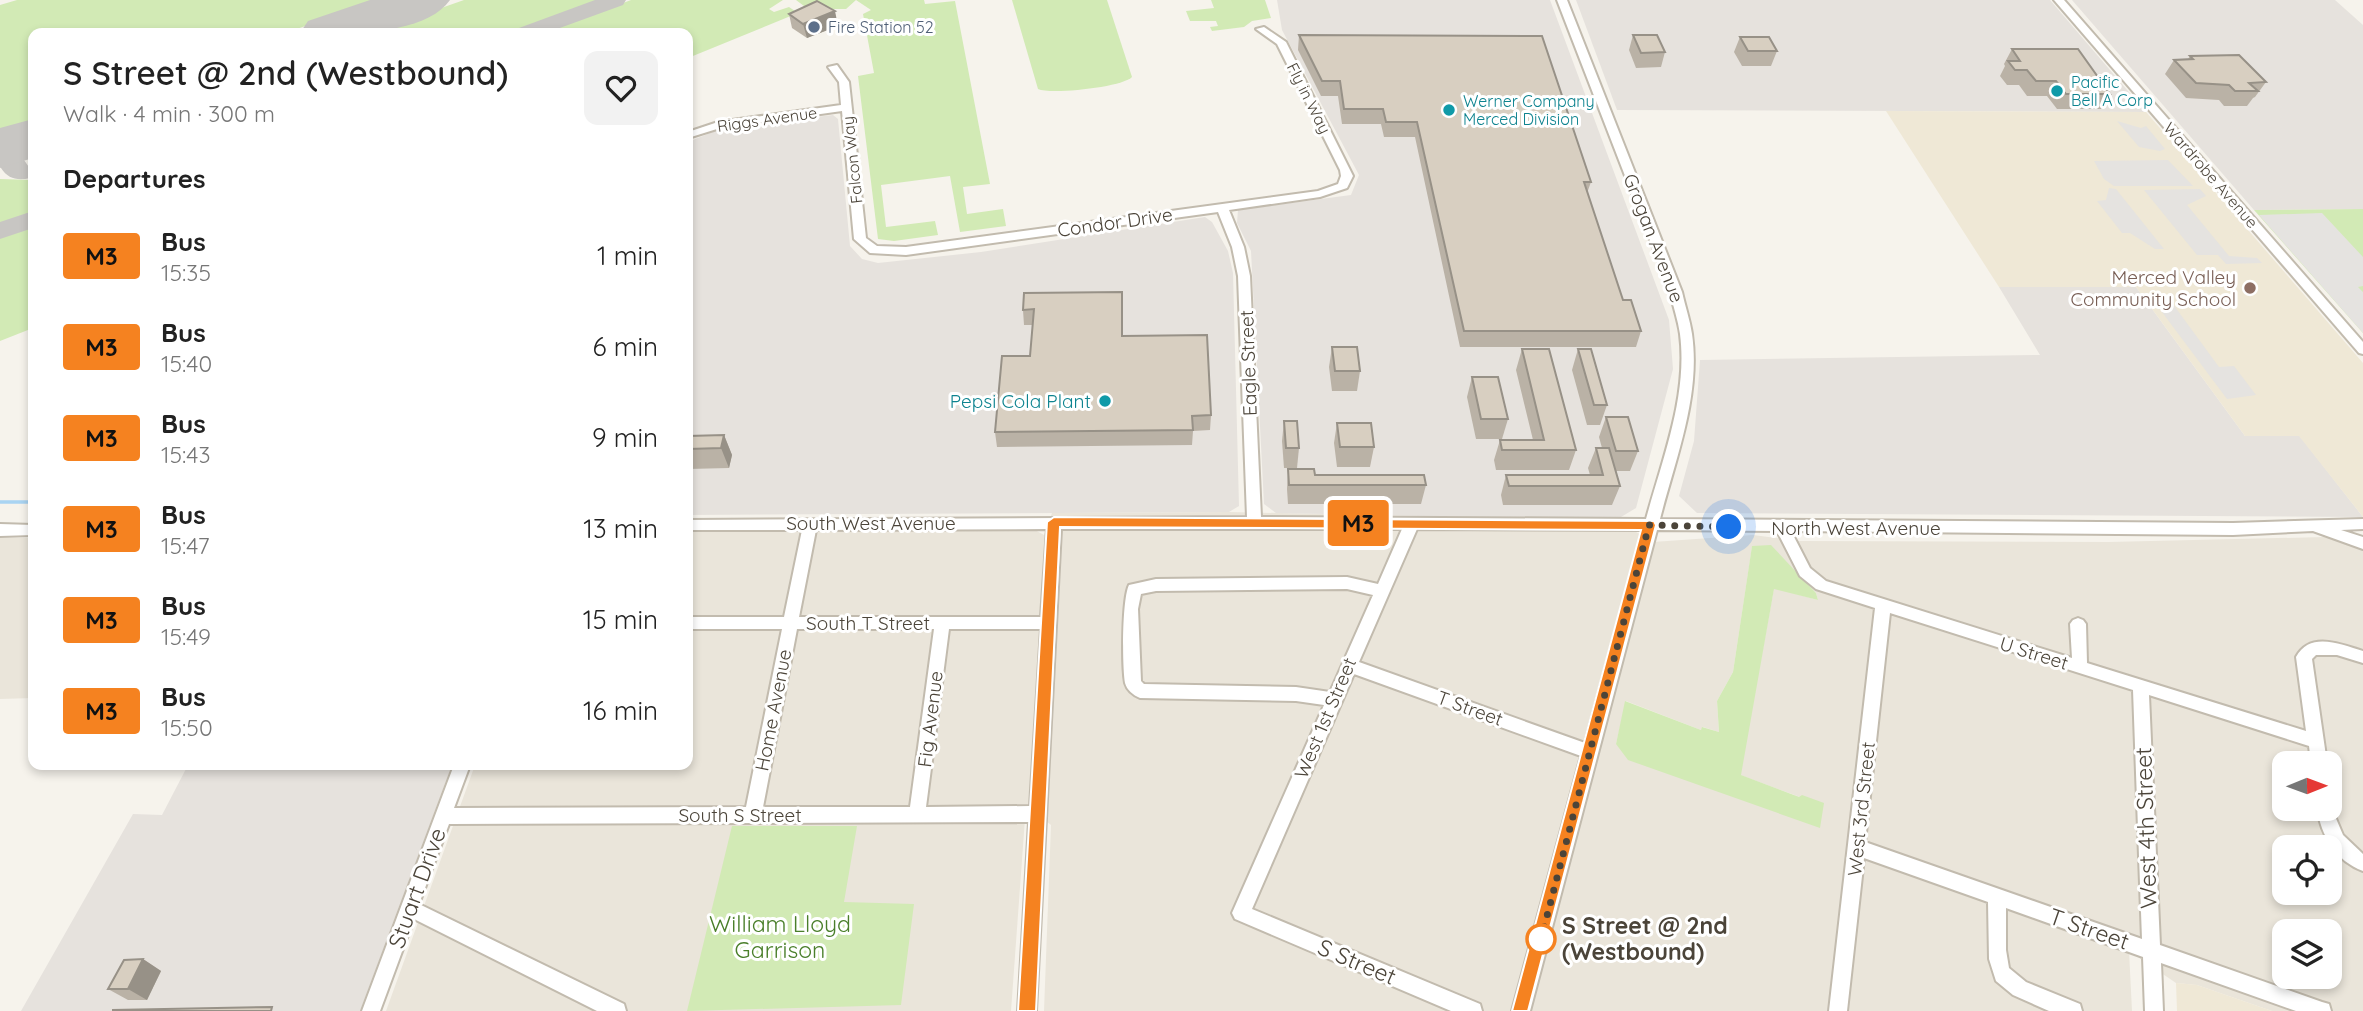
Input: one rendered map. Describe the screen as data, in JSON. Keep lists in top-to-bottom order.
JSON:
{
  "streets": {
    "street": [
      "Fly in Way",
      "Riggs Avenue",
      "Falcon Way",
      "Wardrobe Avenue",
      "Condor Drive",
      "Grogan Avenue",
      "Eagle Street",
      "South West Avenue",
      "North West Avenue",
      "South T Street",
      "U Street",
      "T Street",
      "Home Avenue",
      "West 1st Street",
      "Fig Avenue",
      "West 3rd Street",
      "South S Street",
      "West 4th Street",
      "Stuart Drive",
      "S Street"
    ]
  },
  "crossings": [
    ["Fly in Way", "Condor Drive"],
    ["Riggs Avenue", "Falcon Way"],
    ["Falcon Way", "Condor Drive"],
    ["Condor Drive", "Eagle Street"],
    ["Grogan Avenue", "North West Avenue"],
    ["Grogan Avenue", "T Street"],
    ["Eagle Street", "North West Avenue"],
    ["South West Avenue", "North West Avenue"],
    ["South West Avenue", "Home Avenue"],
    ["North West Avenue", "U Street"],
    ["North West Avenue", "West 1st Street"],
    ["South T Street", "Home Avenue"],
    ["South T Street", "Fig Avenue"],
    ["U Street", "West 3rd Street"],
    ["U Street", "West 4th Street"],
    ["T Street", "West 1st Street"],
    ["T Street", "West 3rd Street"],
    ["T Street", "West 4th Street"],
    ["Home Avenue", "South S Street"],
    ["West 1st Street", "S Street"],
    ["Fig Avenue", "South S Street"],
    ["South S Street", "Stuart Drive"]
  ],
  "parks": ["William Lloyd Garrison"],
  "places": [
    "Fire Station 52",
    "Pacific Bell A Corp",
    "Werner Company Merced Division",
    "Merced Valley Community School",
    "Pepsi Cola Plant",
    "S Street @ 2nd (Westbound)"
  ],
  "lines": ["bus line M3"],
  "north": "right",
  "page": {
    "on_map": "M3",
    "heading": [
      ["S Street @ 2nd (Westbound)", "Walk · 4 min · 300 m"],
      "Departures"
    ],
    "list": [
      {
        "mark": "M3",
        "name": "Bus",
        "note": "15:35",
        "value": "1 min"
      },
      {
        "mark": "M3",
        "name": "Bus",
        "note": "15:40",
        "value": "6 min"
      },
      {
        "mark": "M3",
        "name": "Bus",
        "note": "15:43",
        "value": "9 min"
      },
      {
        "mark": "M3",
        "name": "Bus",
        "note": "15:47",
        "value": "13 min"
      },
      {
        "mark": "M3",
        "name": "Bus",
        "note": "15:49",
        "value": "15 min"
      },
      {
        "mark": "M3",
        "name": "Bus",
        "note": "15:50",
        "value": "16 min"
      }
    ]
  }
}
